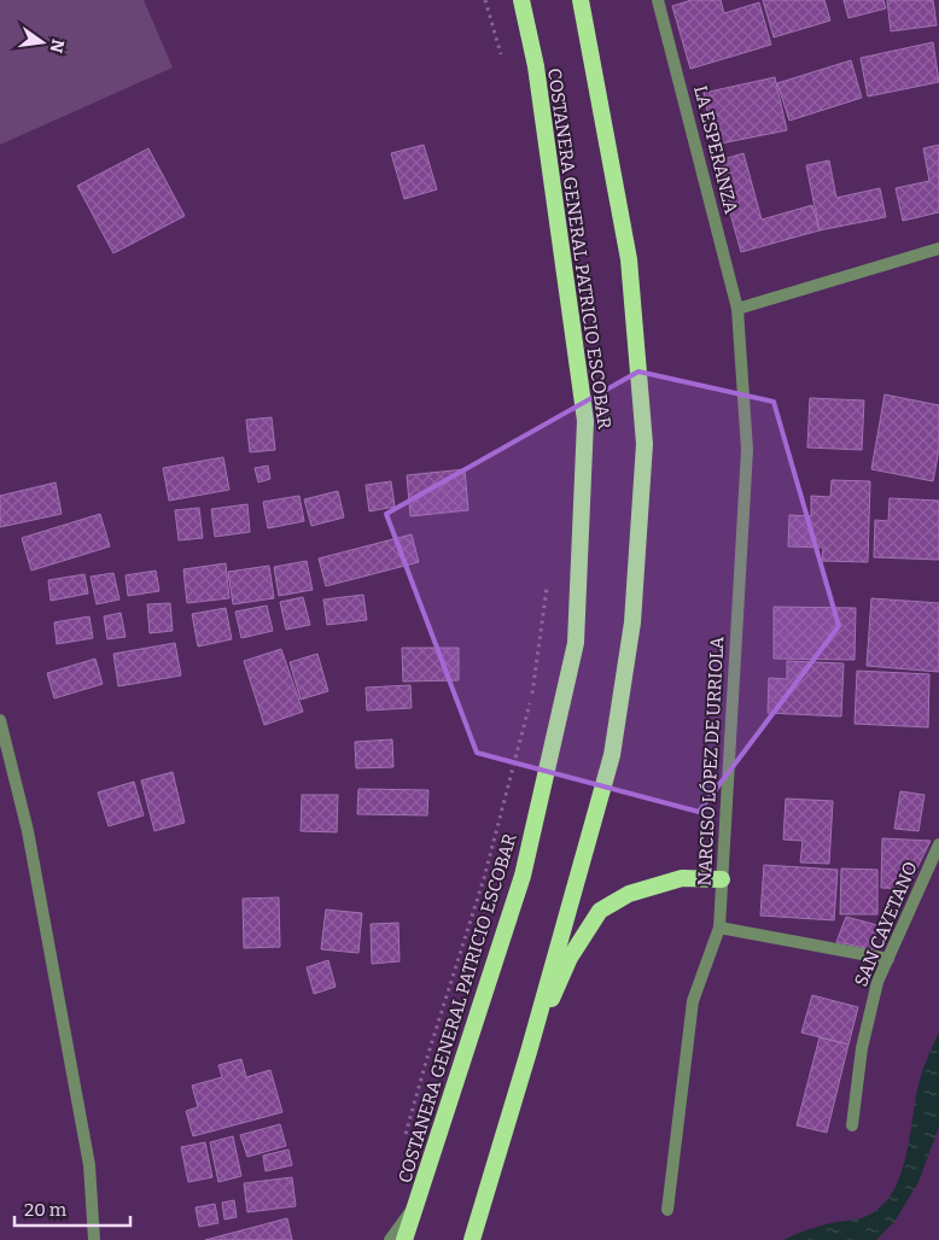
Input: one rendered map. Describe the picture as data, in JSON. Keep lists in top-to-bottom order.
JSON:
{
  "streets": {
    "highway": ["COSTANERA GENERAL PATRICIO ESCOBAR"],
    "street": ["LA ESPERANZA", "NARCISO LÓPEZ DE URRIOLA", "SAN CAYETANO"]
  },
  "crossings": [
    ["LA ESPERANZA", "NARCISO LÓPEZ DE URRIOLA"]
  ],
  "scale_bar": "20 m",
  "north": "right"
}
